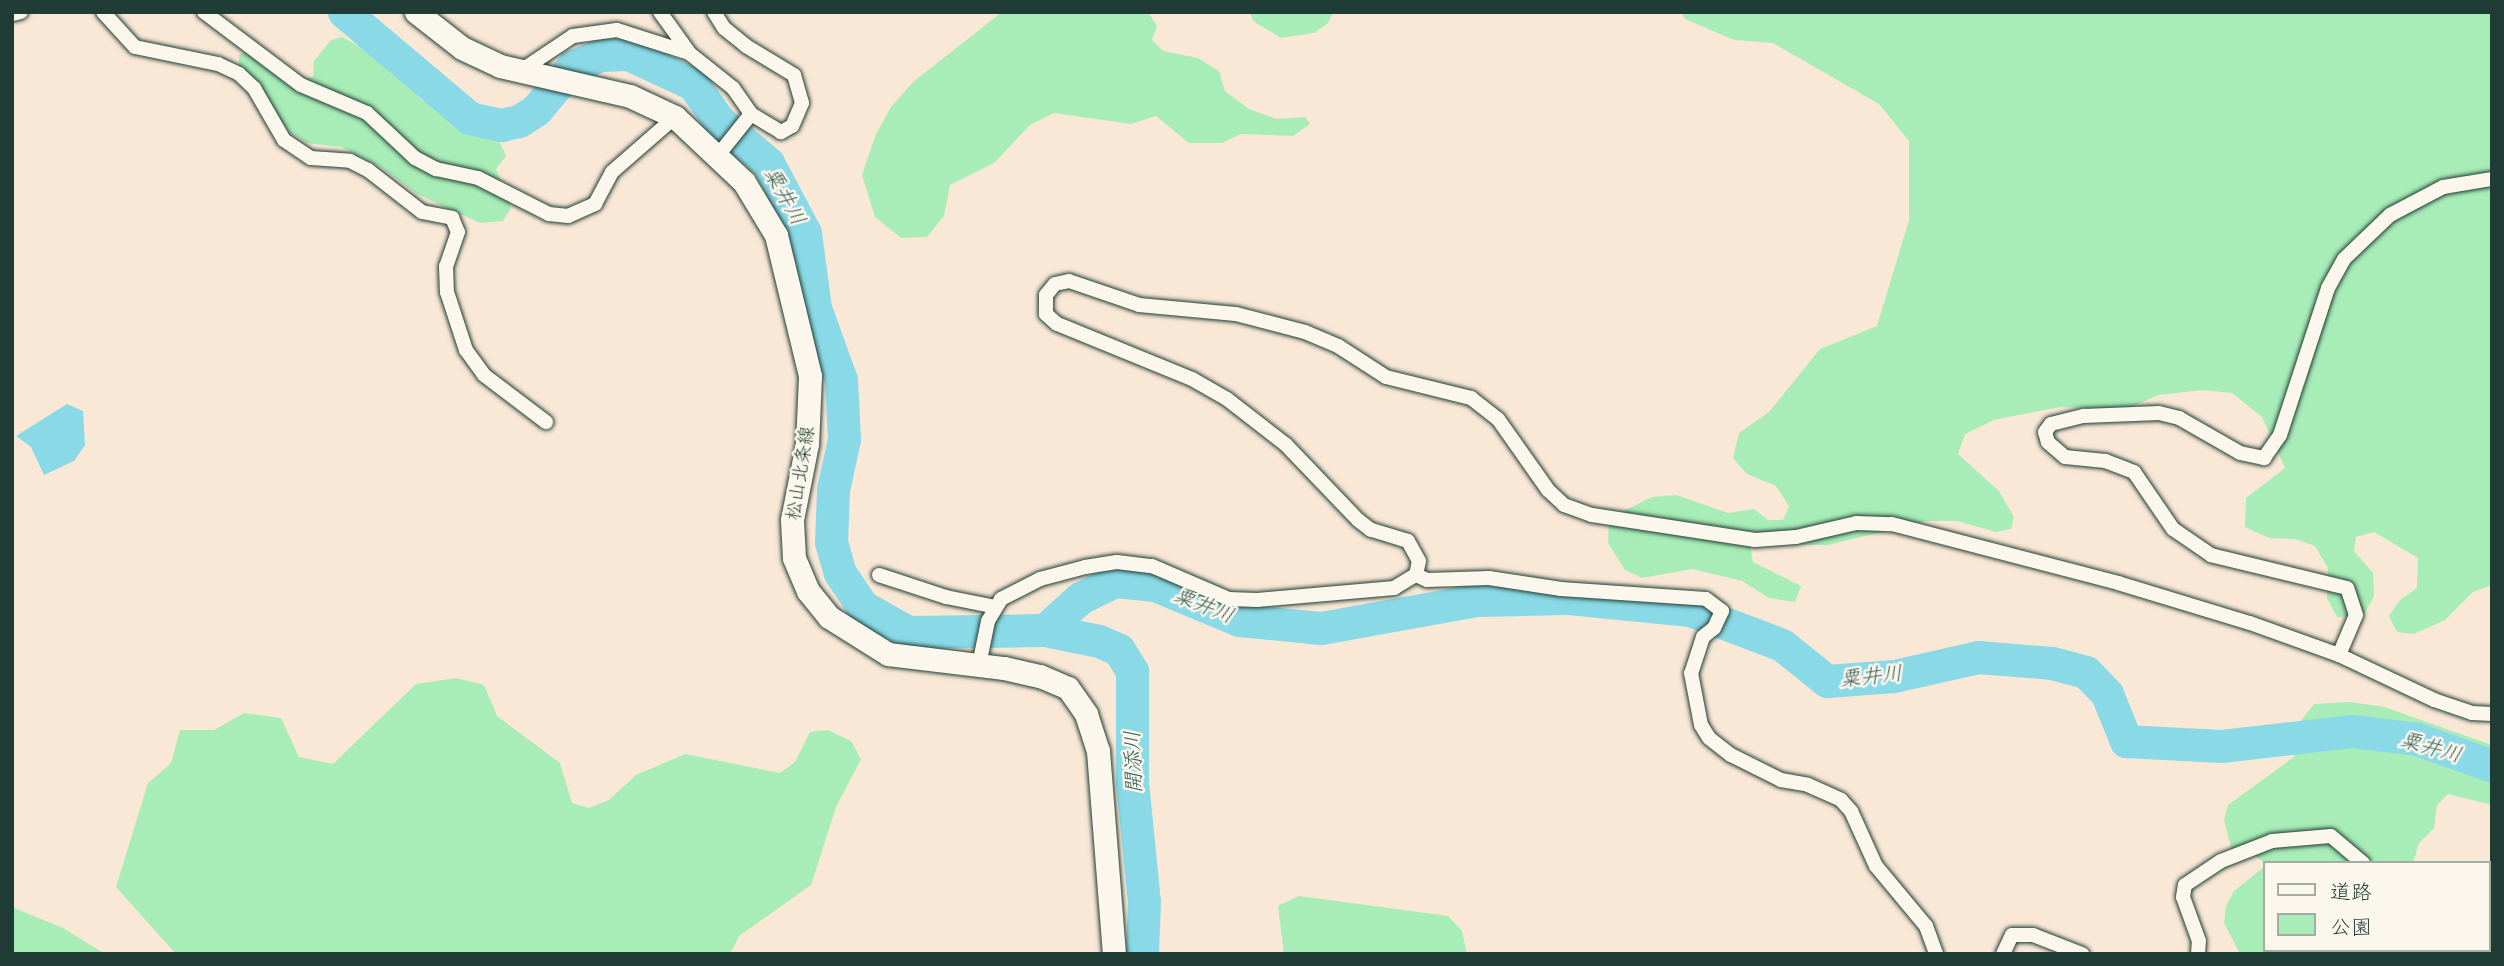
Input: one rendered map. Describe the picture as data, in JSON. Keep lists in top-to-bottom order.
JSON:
{
  "streets": {
    "main road": ["松山北条線"]
  },
  "water": ["粟井川", "開添川"],
  "legend": ["道路", "公園"]
}
